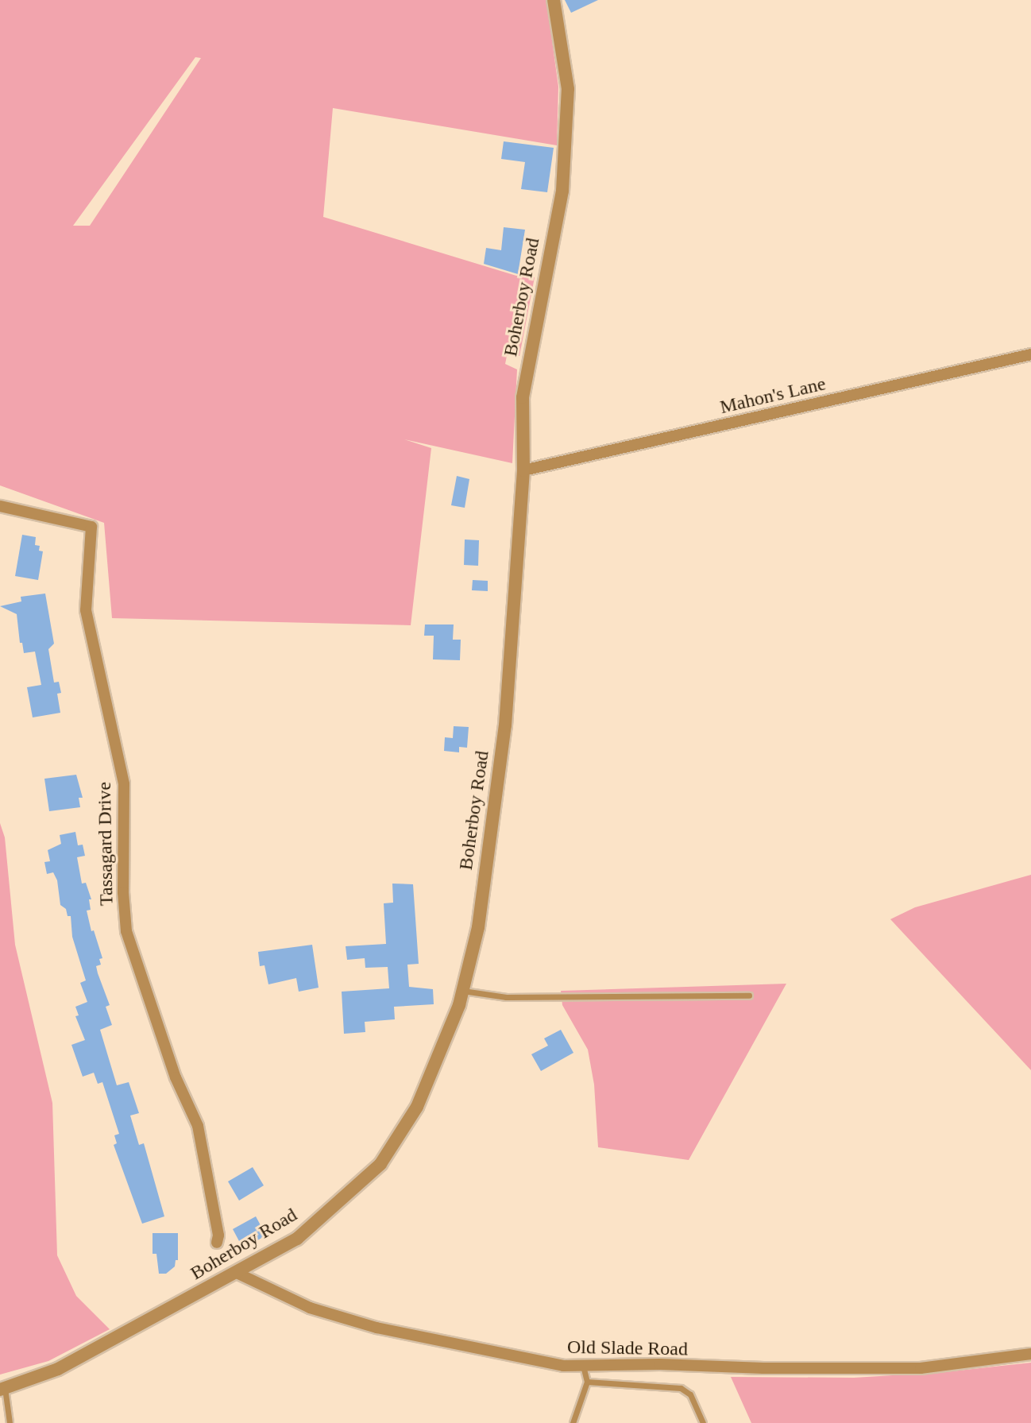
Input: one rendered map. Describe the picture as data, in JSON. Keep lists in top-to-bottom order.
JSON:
{
  "streets": {
    "street": [
      "Boherboy Road",
      "Mahon's Lane",
      "Tassagard Drive",
      "Old Slade Road"
    ]
  },
  "crossings": [
    ["Boherboy Road", "Mahon's Lane"],
    ["Boherboy Road", "Old Slade Road"]
  ]
}
